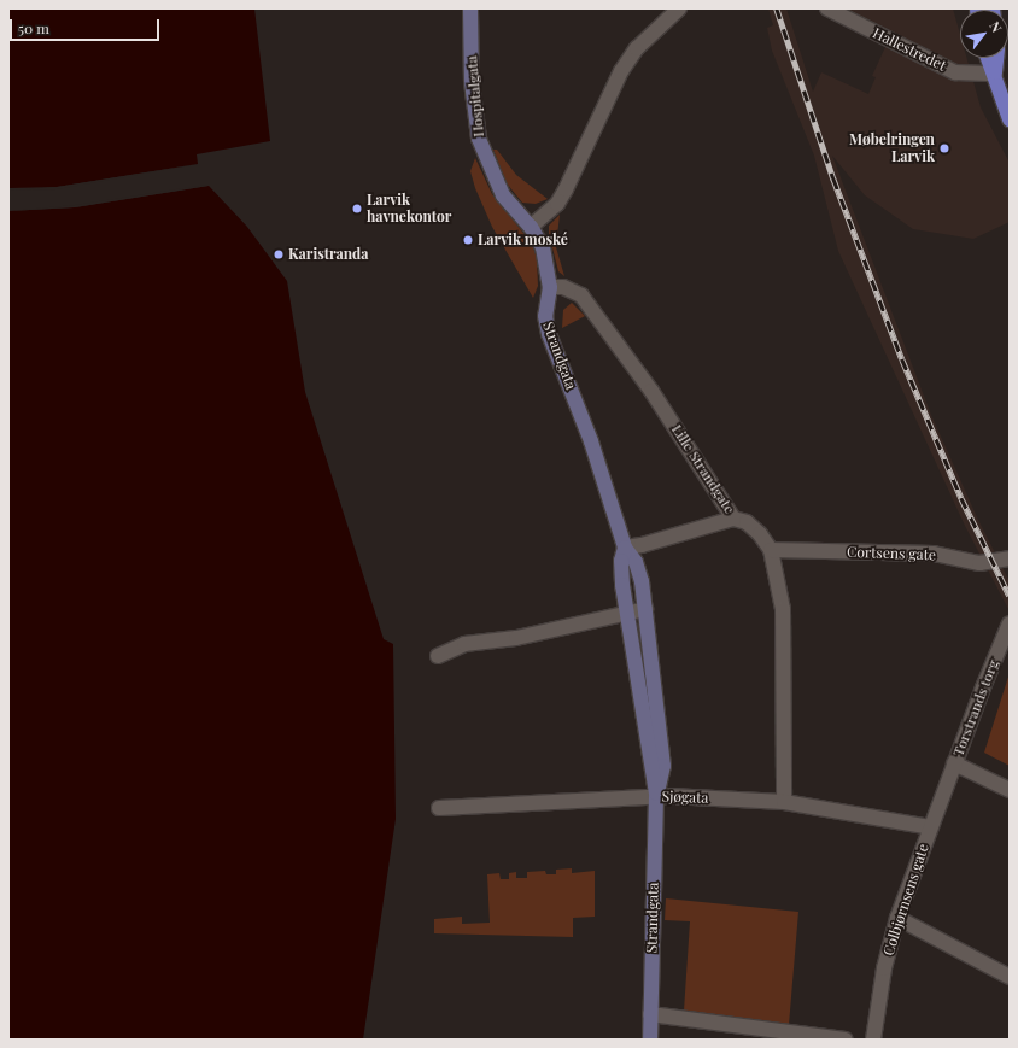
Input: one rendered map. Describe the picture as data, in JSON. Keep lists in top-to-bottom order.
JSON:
{
  "streets": {
    "main road": ["Hospitalgata", "Strandgata"],
    "street": [
      "Hallestredet",
      "Lille Strandgate",
      "Cortsens gate",
      "Torstrands torg",
      "Sjøgata",
      "Colbjørnsens gate"
    ]
  },
  "crossings": [
    ["Hospitalgata", "Strandgata"],
    ["Strandgata", "Lille Strandgate"],
    ["Strandgata", "Sjøgata"],
    ["Lille Strandgate", "Cortsens gate"],
    ["Lille Strandgate", "Sjøgata"],
    ["Torstrands torg", "Colbjørnsens gate"],
    ["Sjøgata", "Colbjørnsens gate"]
  ],
  "places": [
    "Møbelringen Larvik",
    "Larvik havnekontor",
    "Larvik moské",
    "Karistranda"
  ],
  "scale_bar": "50 m",
  "north": "top right"
}
